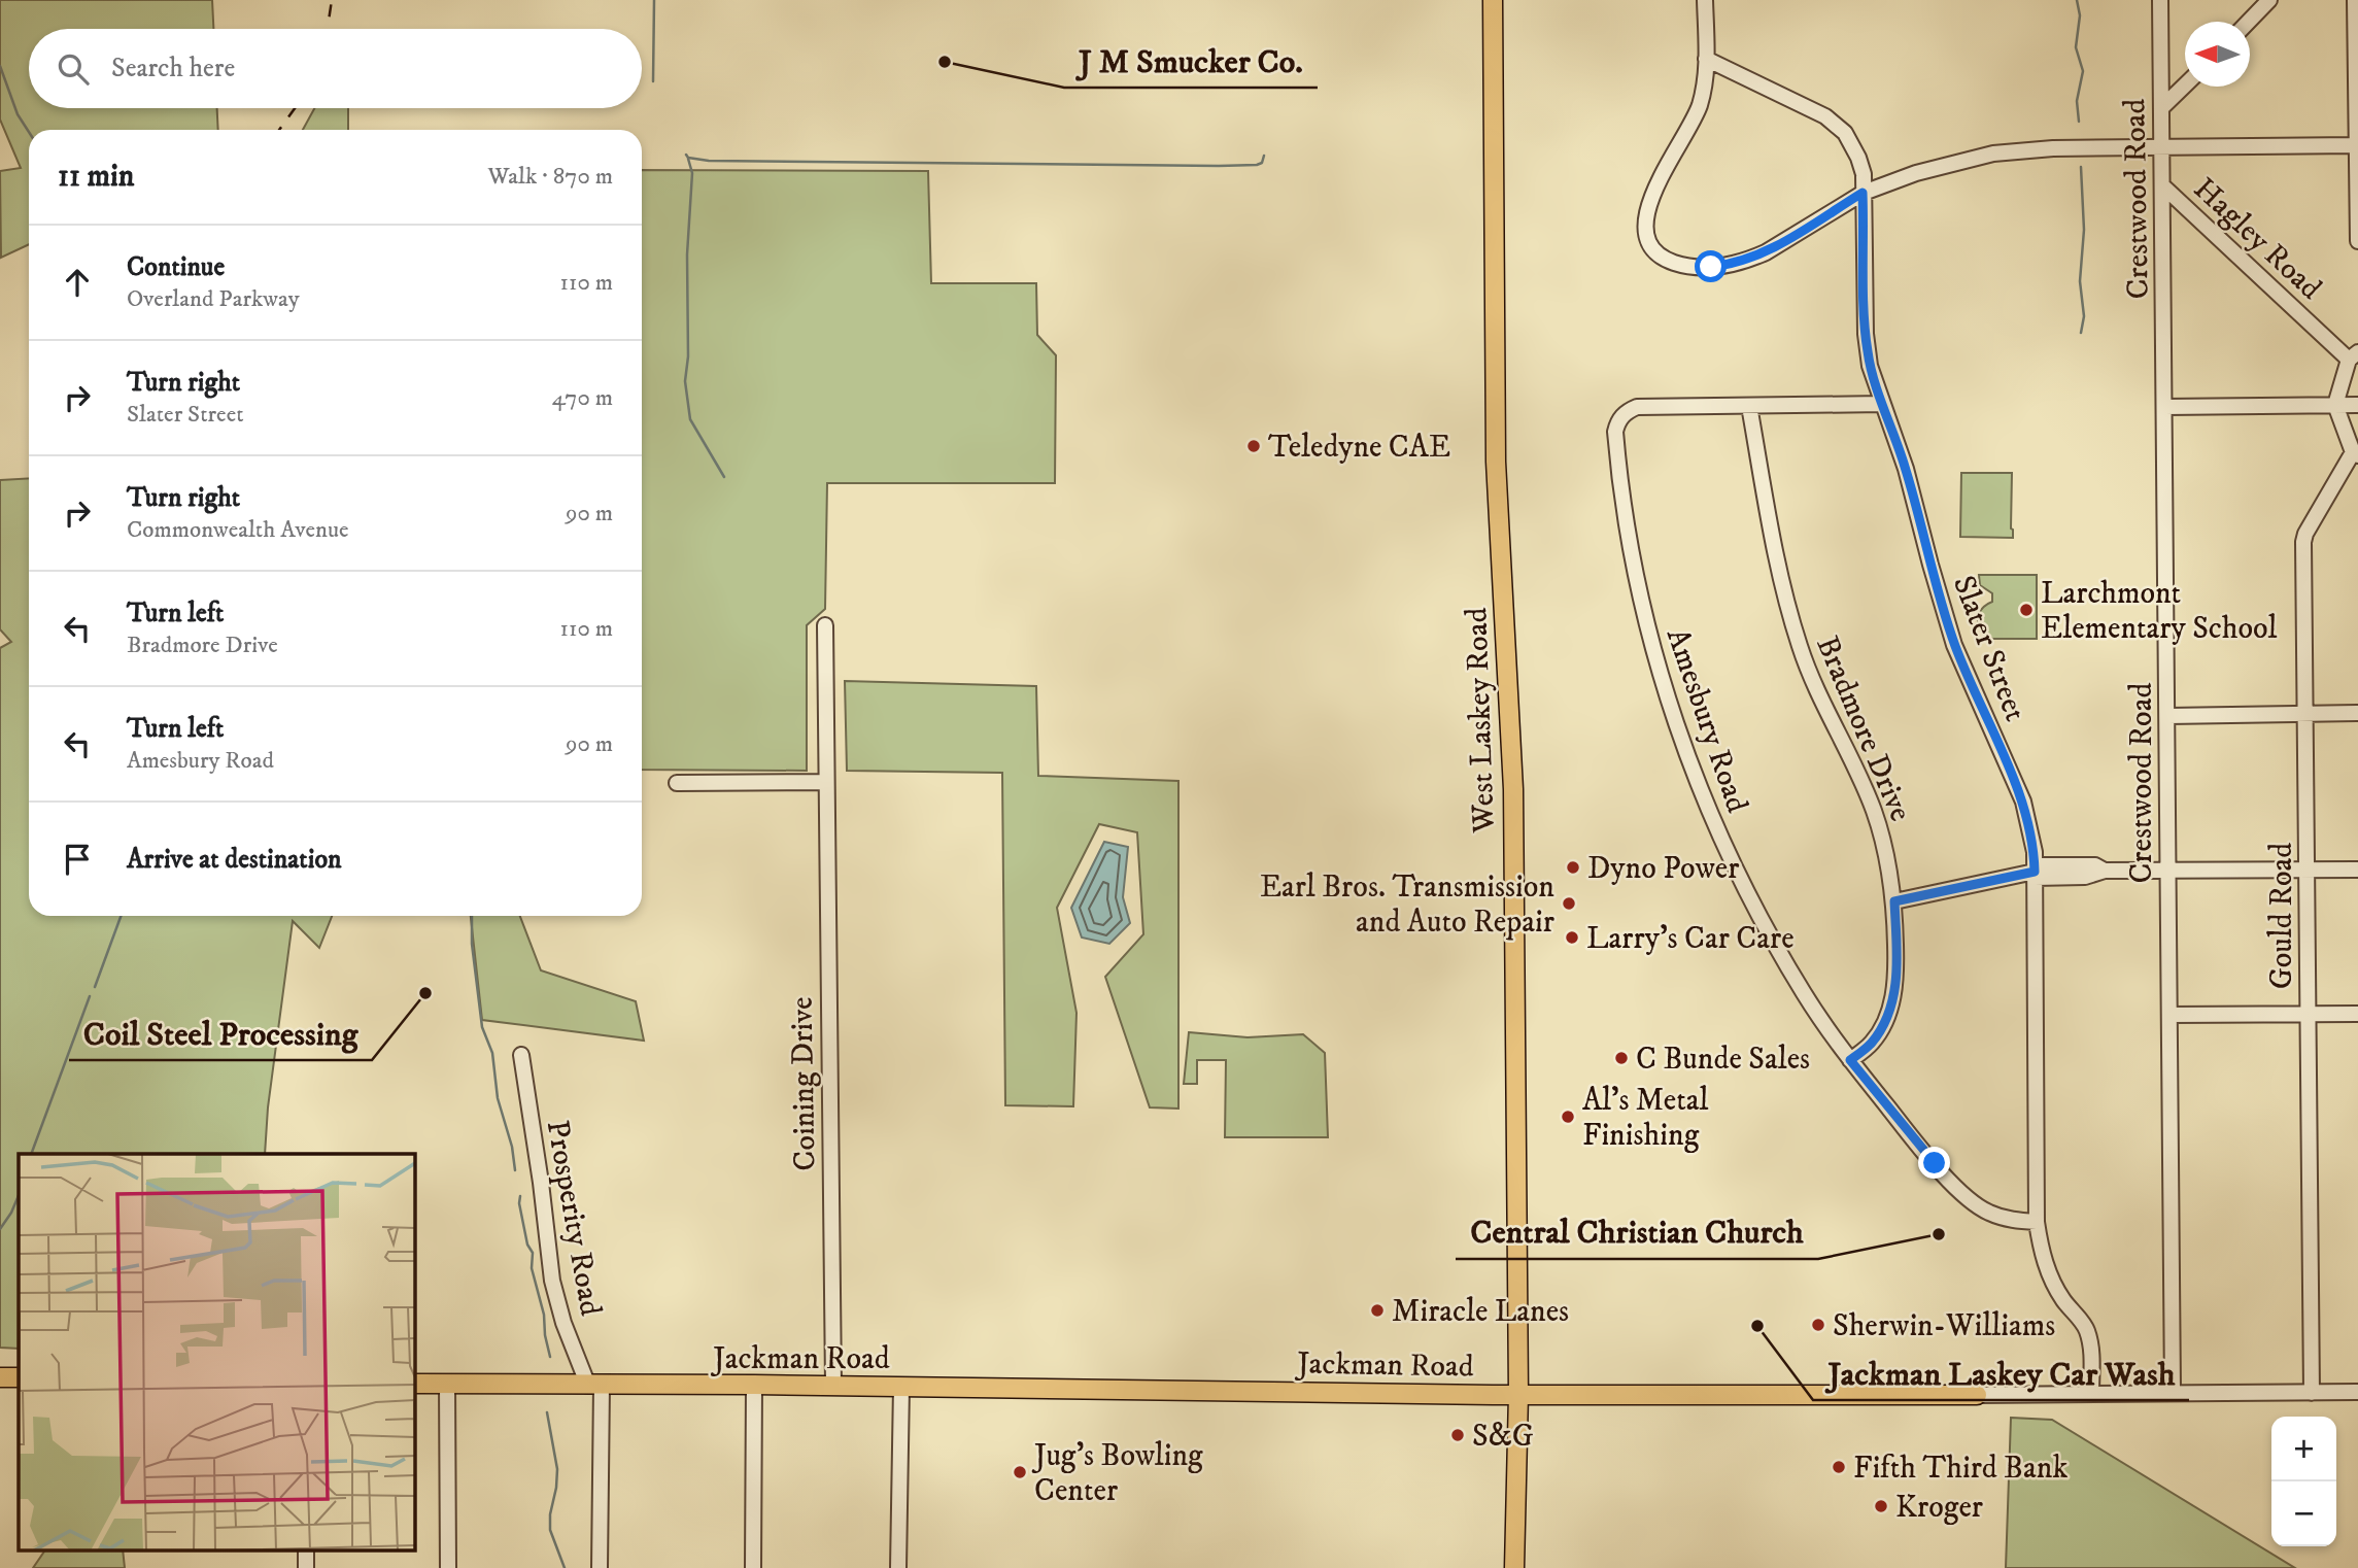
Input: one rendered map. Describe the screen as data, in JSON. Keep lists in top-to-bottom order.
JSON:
{
  "streets": {
    "main road": ["West Laskey Road", "Jackman Road"],
    "street": [
      "Crestwood Road",
      "Hagley Road",
      "Slater Street",
      "Amesbury Road",
      "Bradmore Drive",
      "Gould Road",
      "Coining Drive",
      "Prosperity Road"
    ]
  },
  "crossings": [
    ["Crestwood Road", "Hagley Road"],
    ["Crestwood Road", "Jackman Road"],
    ["Slater Street", "Amesbury Road"],
    ["Slater Street", "Jackman Road"],
    ["West Laskey Road", "Jackman Road"],
    ["Amesbury Road", "Bradmore Drive"],
    ["Gould Road", "Jackman Road"],
    ["Coining Drive", "Jackman Road"],
    ["Prosperity Road", "Jackman Road"]
  ],
  "places": [
    "J M Smucker Co.",
    "Teledyne CAE",
    "Larchmont Elementary School",
    "Dyno Power",
    "Earl Bros. Transmission and Auto Repair",
    "Larry's Car Care",
    "Coil Steel Processing",
    "C Bunde Sales",
    "Al's Metal Finishing",
    "Central Christian Church",
    "Miracle Lanes",
    "Sherwin-Williams",
    "Jackman Laskey Car Wash",
    "S&G",
    "Fifth Third Bank",
    "Jug's Bowling Center",
    "Kroger"
  ],
  "north": "left",
  "page": {
    "search": "Search here",
    "heading": ["11 min", "Walk · 870 m"],
    "list": [
      ["Continue", "Overland Parkway", "110 m"],
      ["Turn right", "Slater Street", "470 m"],
      ["Turn right", "Commonwealth Avenue", "90 m"],
      ["Turn left", "Bradmore Drive", "110 m"],
      ["Turn left", "Amesbury Road", "90 m"],
      "Arrive at destination"
    ],
    "map_buttons": ["+", "−"]
  }
}
